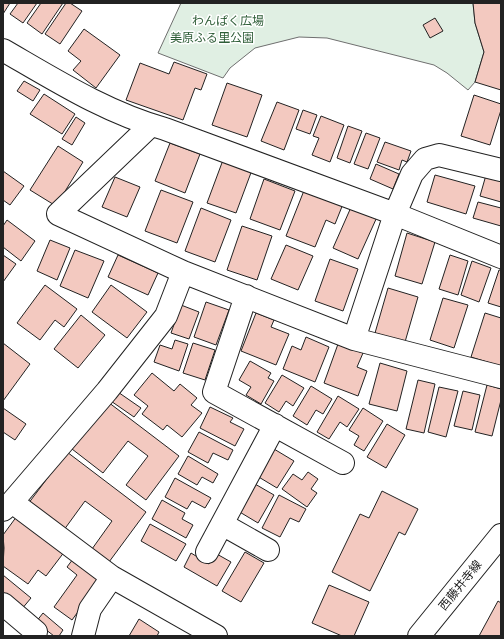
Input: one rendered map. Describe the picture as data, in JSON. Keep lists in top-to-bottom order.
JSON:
{
  "streets": {
    "street": ["西藤井寺線"]
  },
  "parks": ["わんぱく広場", "美原ふる里公園"]
}
